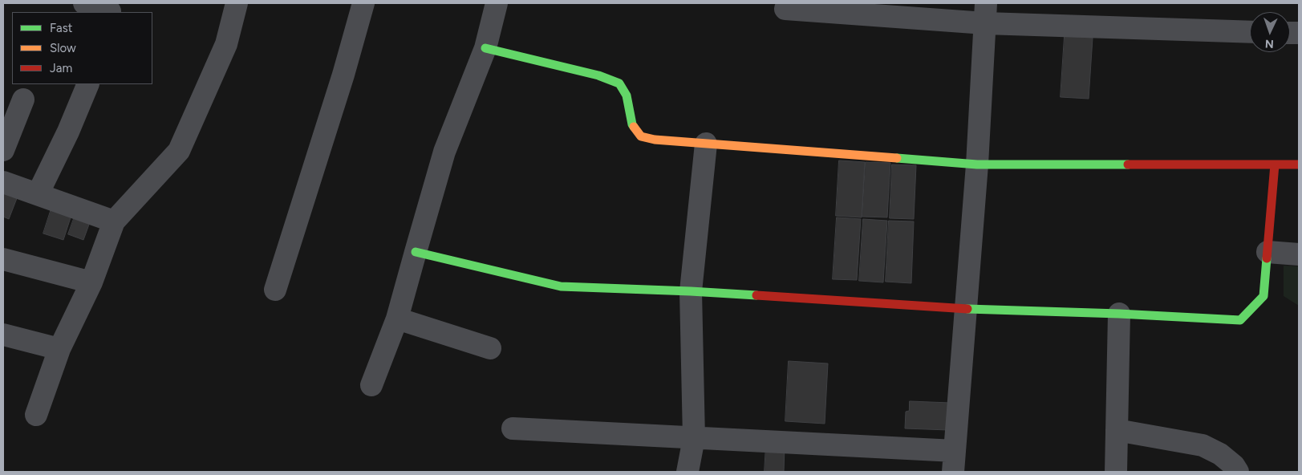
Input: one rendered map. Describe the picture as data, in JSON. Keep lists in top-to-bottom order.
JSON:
{
  "legend": ["Fast", "Slow", "Jam"],
  "north": "bottom"
}
